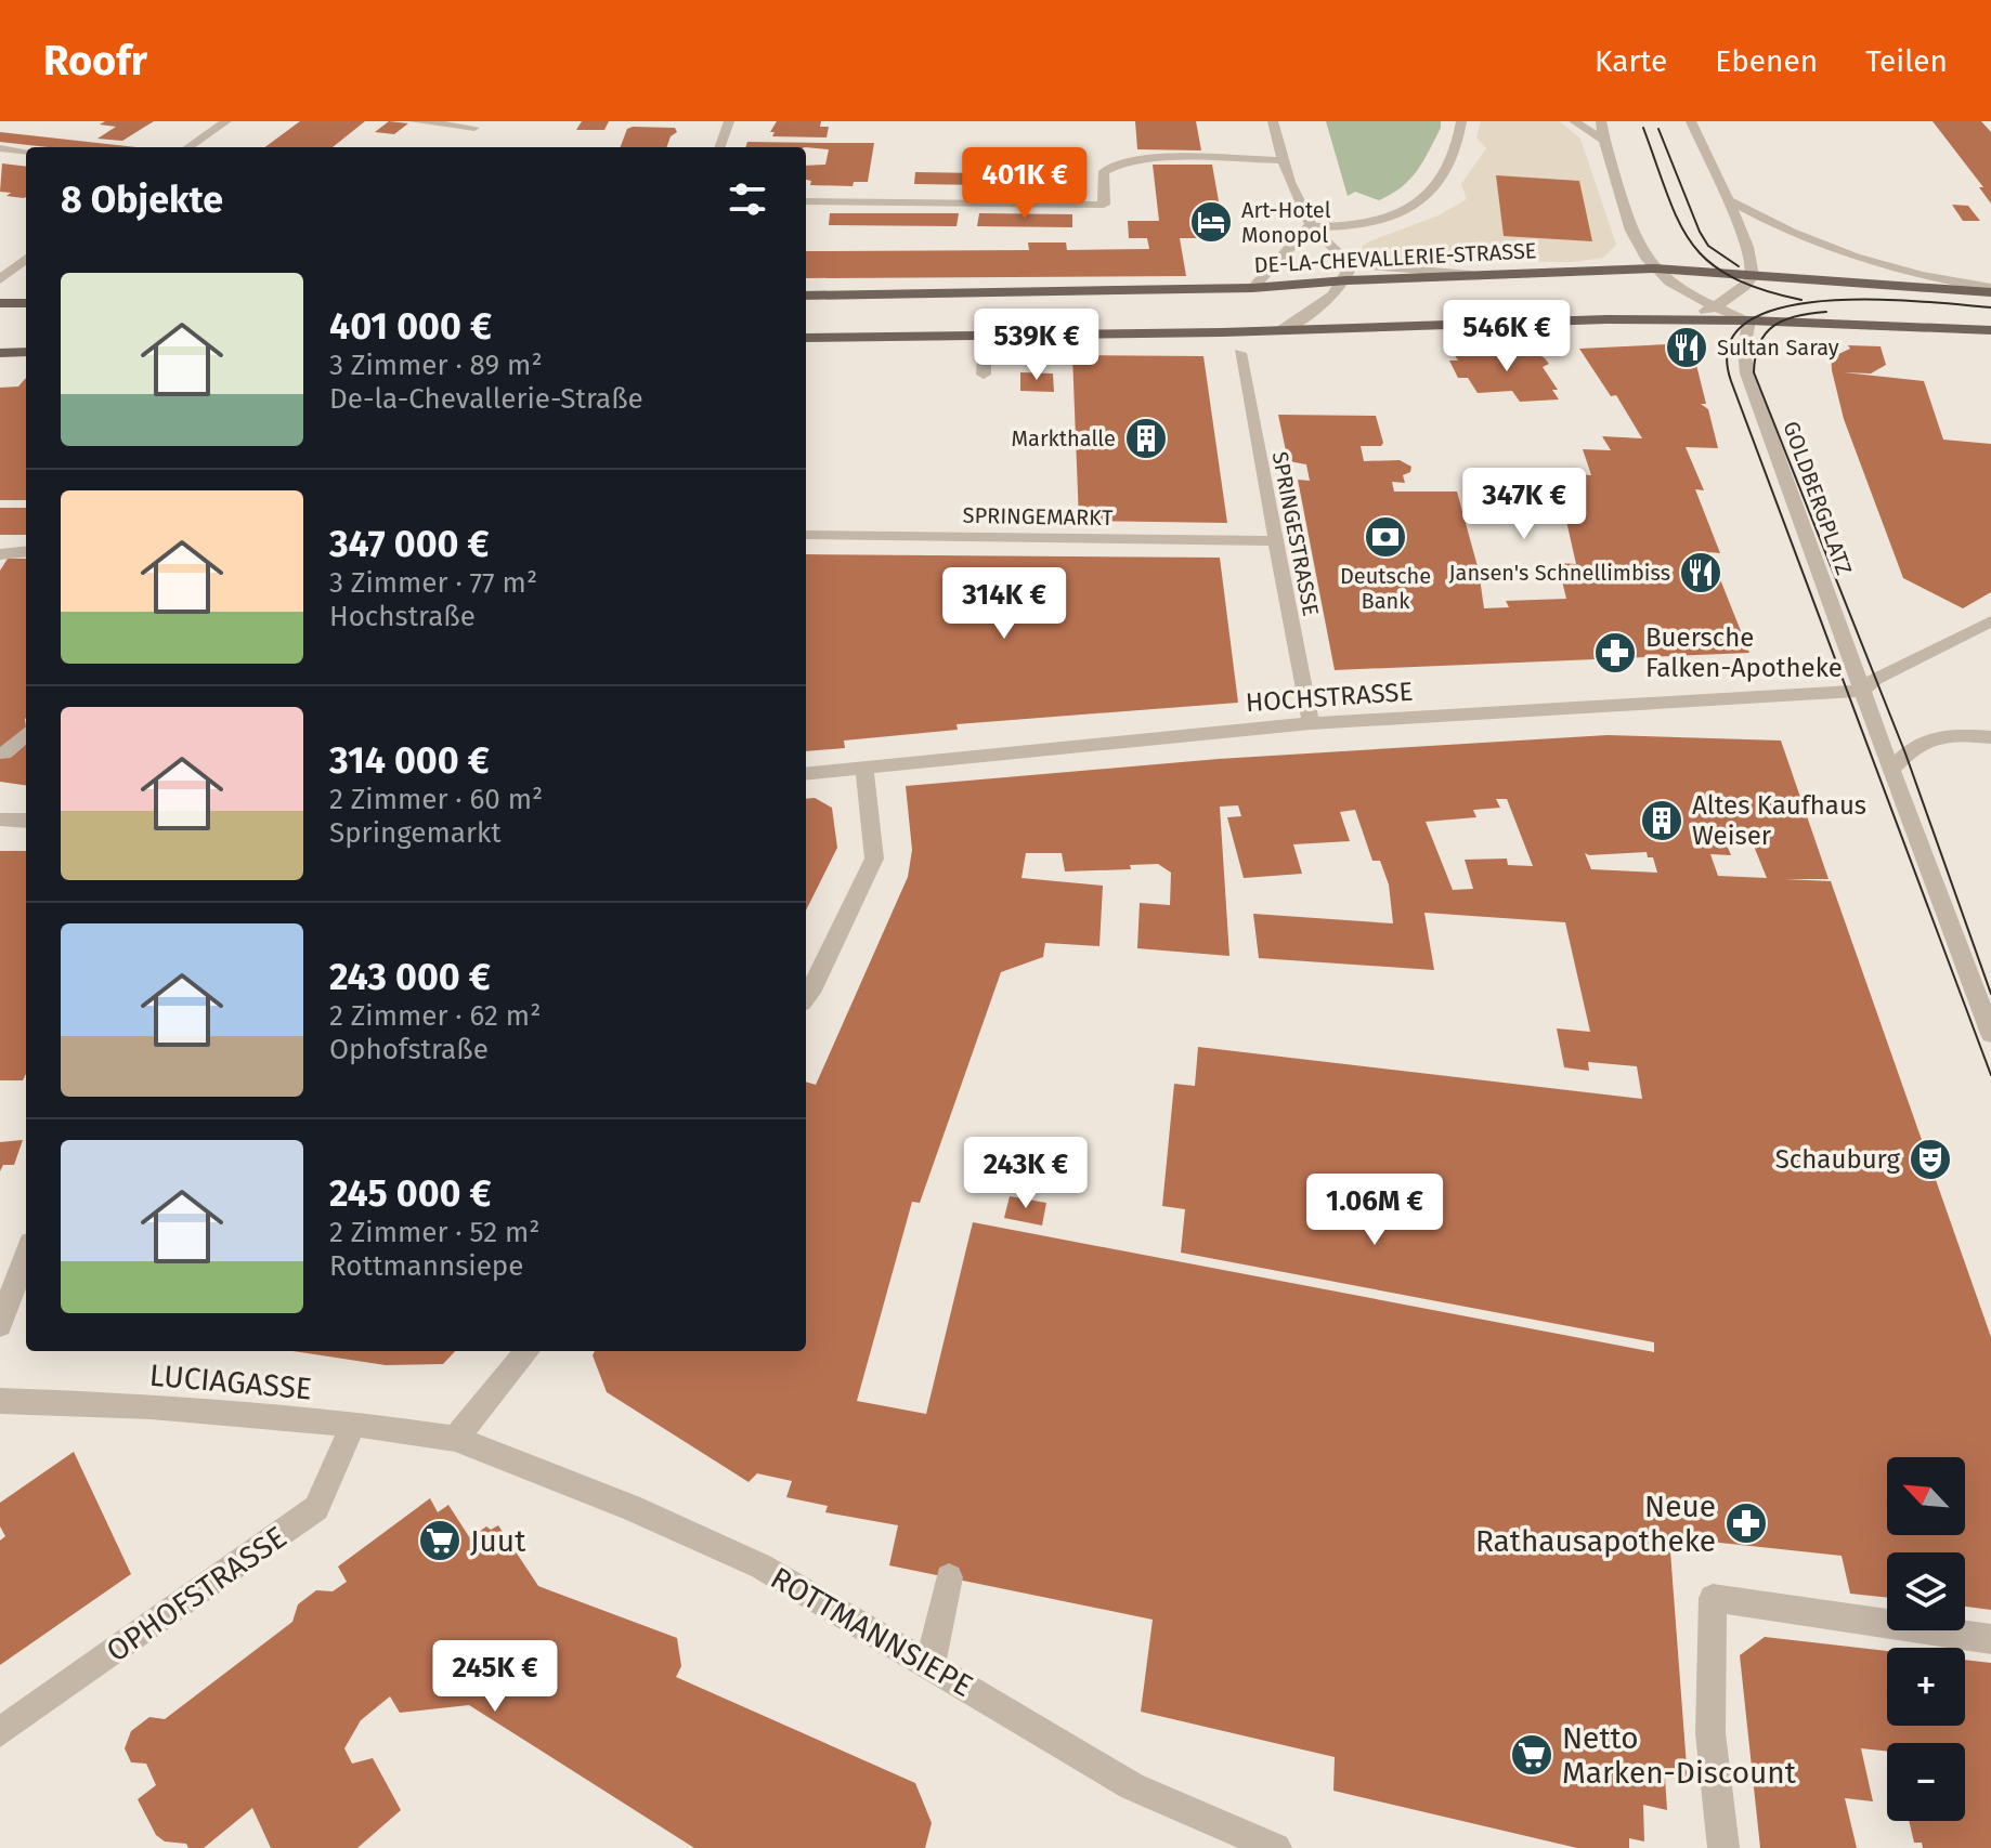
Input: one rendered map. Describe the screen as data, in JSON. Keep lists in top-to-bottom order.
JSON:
{
  "streets": {
    "main road": ["DE-LA-CHEVALLERIE-STRASSE"],
    "street": [
      "GOLDBERGPLATZ",
      "SPRINGEMARKT",
      "SPRINGESTRASSE",
      "HOCHSTRASSE",
      "LUCIAGASSE",
      "OPHOFSTRASSE",
      "ROTTMANNSIEPE"
    ]
  },
  "crossings": [
    ["GOLDBERGPLATZ", "HOCHSTRASSE"],
    ["SPRINGEMARKT", "SPRINGESTRASSE"],
    ["SPRINGESTRASSE", "HOCHSTRASSE"],
    ["LUCIAGASSE", "OPHOFSTRASSE"],
    ["LUCIAGASSE", "ROTTMANNSIEPE"]
  ],
  "places": {
    "hotel": ["Art-Hotel Monopol"],
    "restaurant": ["Sultan Saray", "Jansen's Schnellimbiss"],
    "building": ["Markthalle", "Altes Kaufhaus Weiser"],
    "bank": ["Deutsche Bank"],
    "pharmacy": ["Buersche Falken-Apotheke", "Neue Rathausapotheke"],
    "theatre": ["Schauburg"],
    "supermarket": ["Juut", "Netto Marken-Discount"]
  },
  "north": "top left",
  "page": {
    "header": "Roofr",
    "nav": ["Karte", "Ebenen", "Teilen"],
    "price": [
      "401K €",
      "546K €",
      "539K €",
      "347K €",
      "314K €",
      "243K €",
      "1.06M €",
      "245K €"
    ],
    "heading": "8 Objekte",
    "list": [
      {
        "name": "401 000 €",
        "note": "3 Zimmer · 89 m² · De-la-Chevallerie-Straße"
      },
      {
        "name": "347 000 €",
        "note": "3 Zimmer · 77 m² · Hochstraße"
      },
      {
        "name": "314 000 €",
        "note": "2 Zimmer · 60 m² · Springemarkt"
      },
      {
        "name": "243 000 €",
        "note": "2 Zimmer · 62 m² · Ophofstraße"
      },
      {
        "name": "245 000 €",
        "note": "2 Zimmer · 52 m² · Rottmannsiepe"
      }
    ],
    "map_buttons": ["+", "−"]
  }
}
